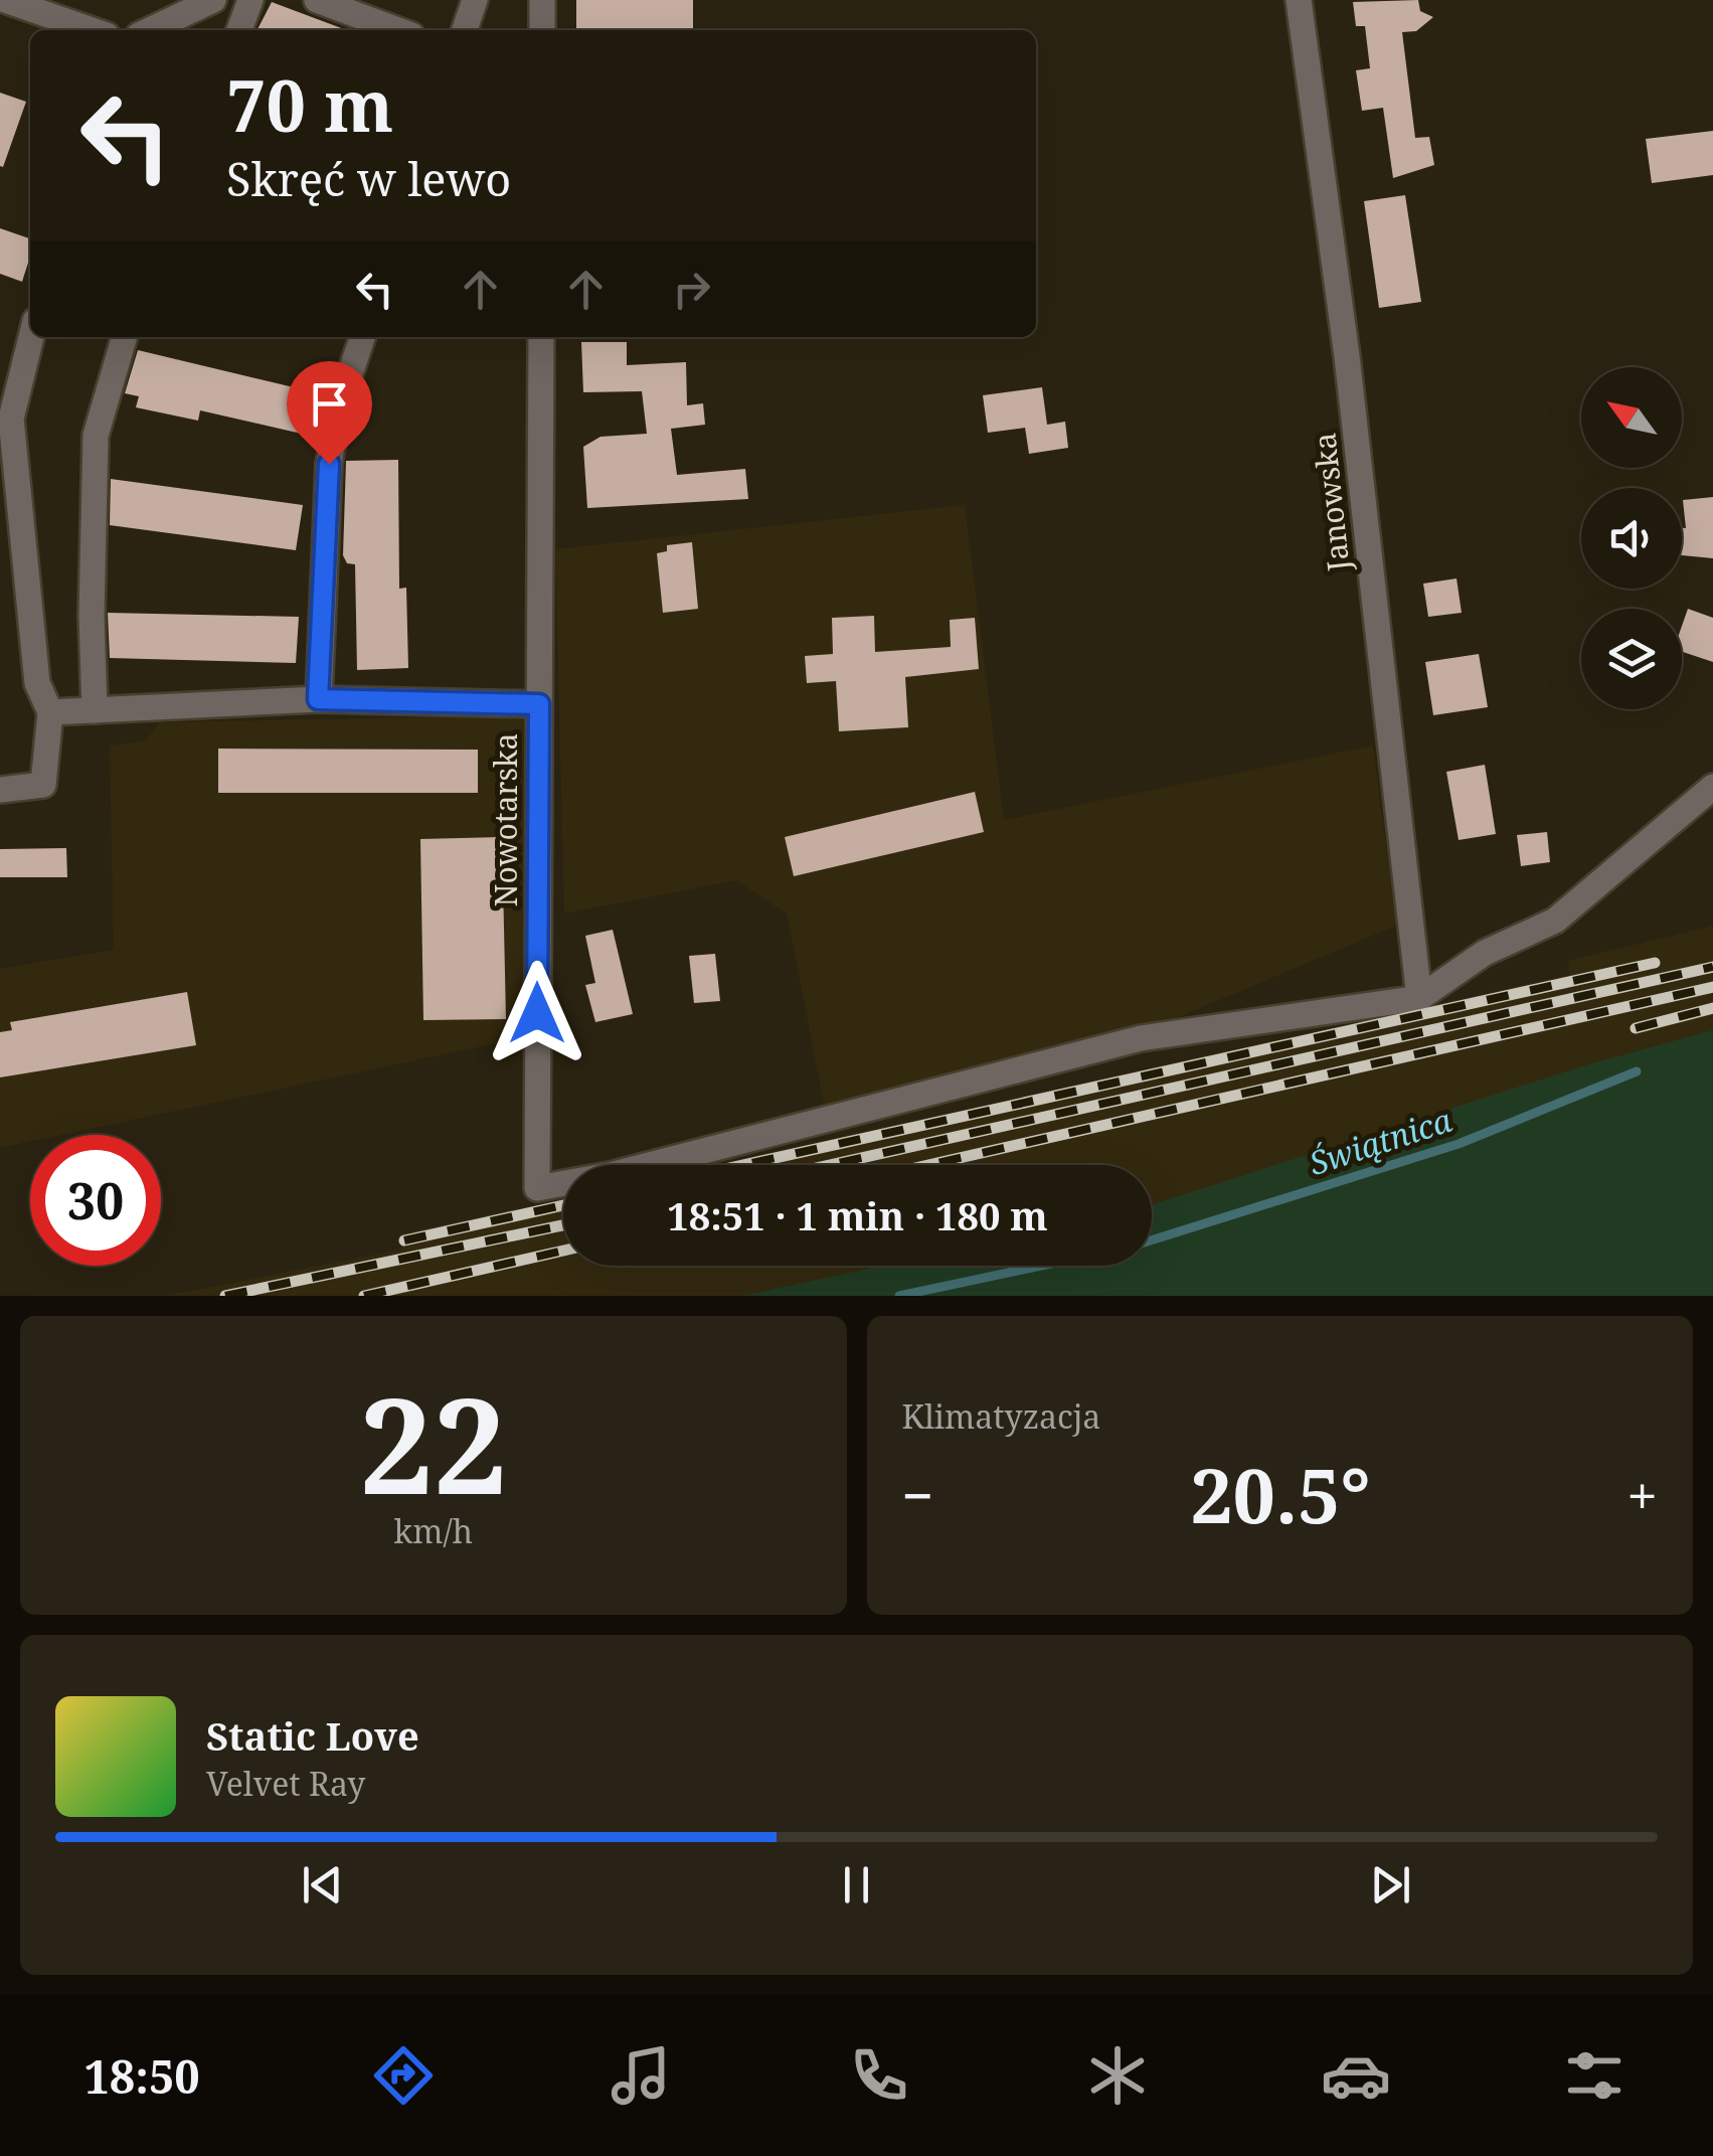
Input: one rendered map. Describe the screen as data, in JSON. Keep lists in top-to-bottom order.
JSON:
{
  "streets": {
    "street": ["Janowska", "Nowotarska"]
  },
  "crossings": [
    ["Janowska", "Nowotarska"]
  ],
  "water": ["Świątnica"],
  "north": "top left",
  "page": {
    "turn": ["70 m", "Skręć w lewo"],
    "limit": "30",
    "trip": "18:51 · 1 min · 180 m",
    "tile": [
      ["22", "km/h"],
      "Klimatyzacja"
    ],
    "heat": ["−", "20.5°", "+"],
    "song": ["Static Love", "Velvet Ray"],
    "tabs": "18:50"
  }
}
